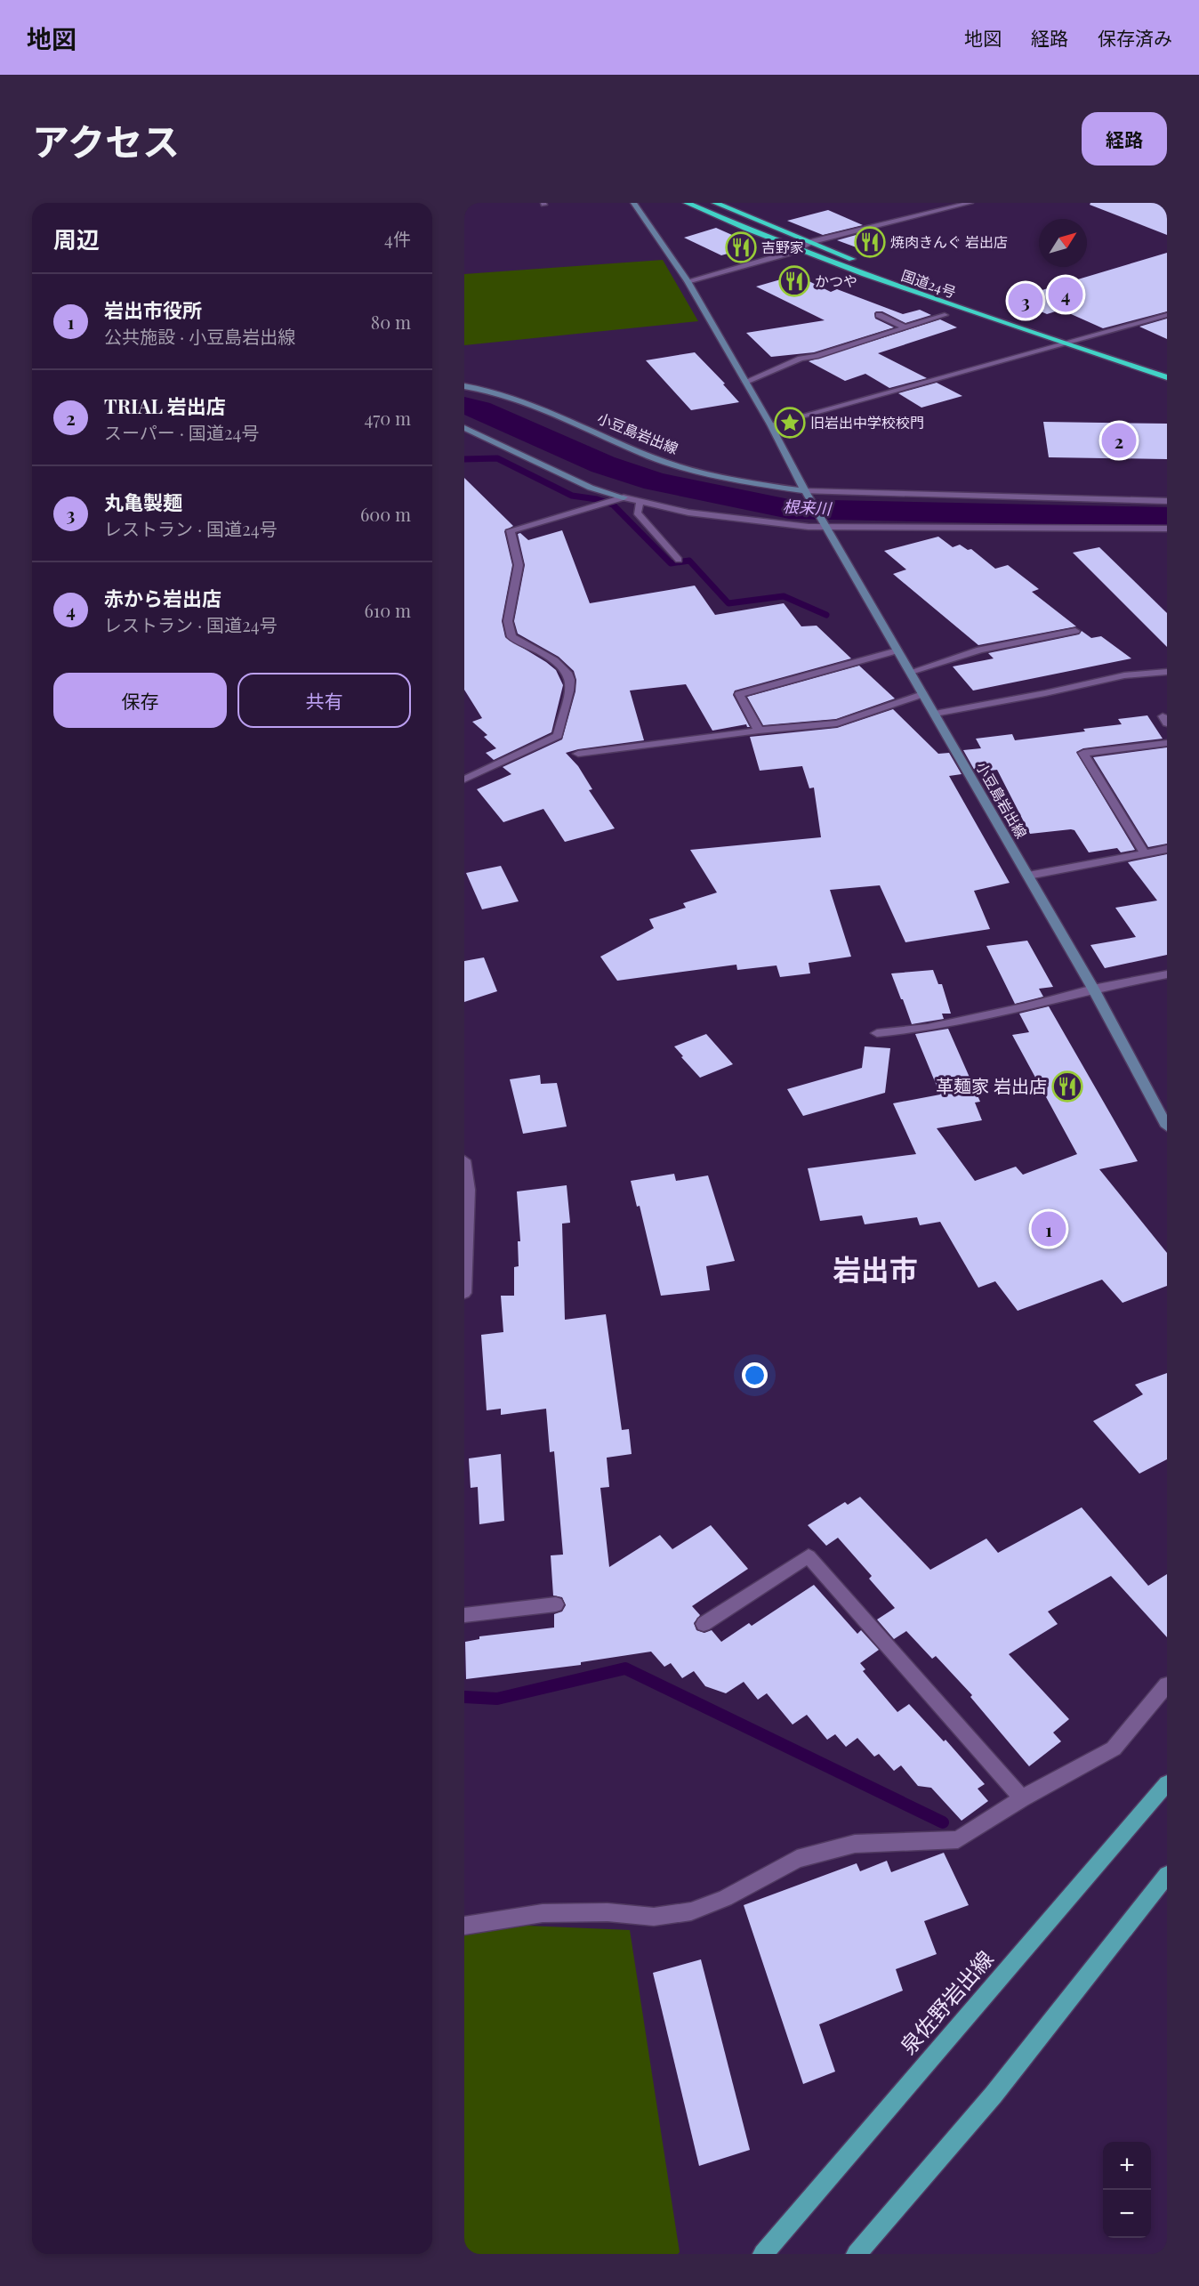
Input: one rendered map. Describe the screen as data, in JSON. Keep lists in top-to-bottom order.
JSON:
{
  "streets": {
    "highway": ["国道24号"],
    "main road": ["小豆島岩出線", "泉佐野岩出線"]
  },
  "districts": ["岩出市"],
  "water": ["根来川"],
  "places": {
    "restaurant": [
      "焼肉きんぐ 岩出店",
      "吉野家",
      "かつや",
      "革麺家 岩出店"
    ],
    "place": ["旧岩出中学校校門"]
  },
  "north": "top right",
  "page": {
    "header": "地図",
    "nav": ["地図", "経路", "保存済み"],
    "title": "アクセス",
    "buttons": [
      "経路",
      ["保存", "共有"]
    ],
    "heading": ["周辺", "4件"],
    "list": [
      {
        "mark": "1",
        "name": "岩出市役所",
        "note": "公共施設 · 小豆島岩出線",
        "value": "80 m"
      },
      {
        "mark": "2",
        "name": "TRIAL 岩出店",
        "note": "スーパー · 国道24号",
        "value": "470 m"
      },
      {
        "mark": "3",
        "name": "丸亀製麺",
        "note": "レストラン · 国道24号",
        "value": "600 m"
      },
      {
        "mark": "4",
        "name": "赤から岩出店",
        "note": "レストラン · 国道24号",
        "value": "610 m"
      }
    ],
    "pins": [
      "4",
      "3",
      "2",
      "1"
    ],
    "map_buttons": ["+", "−"]
  }
}
